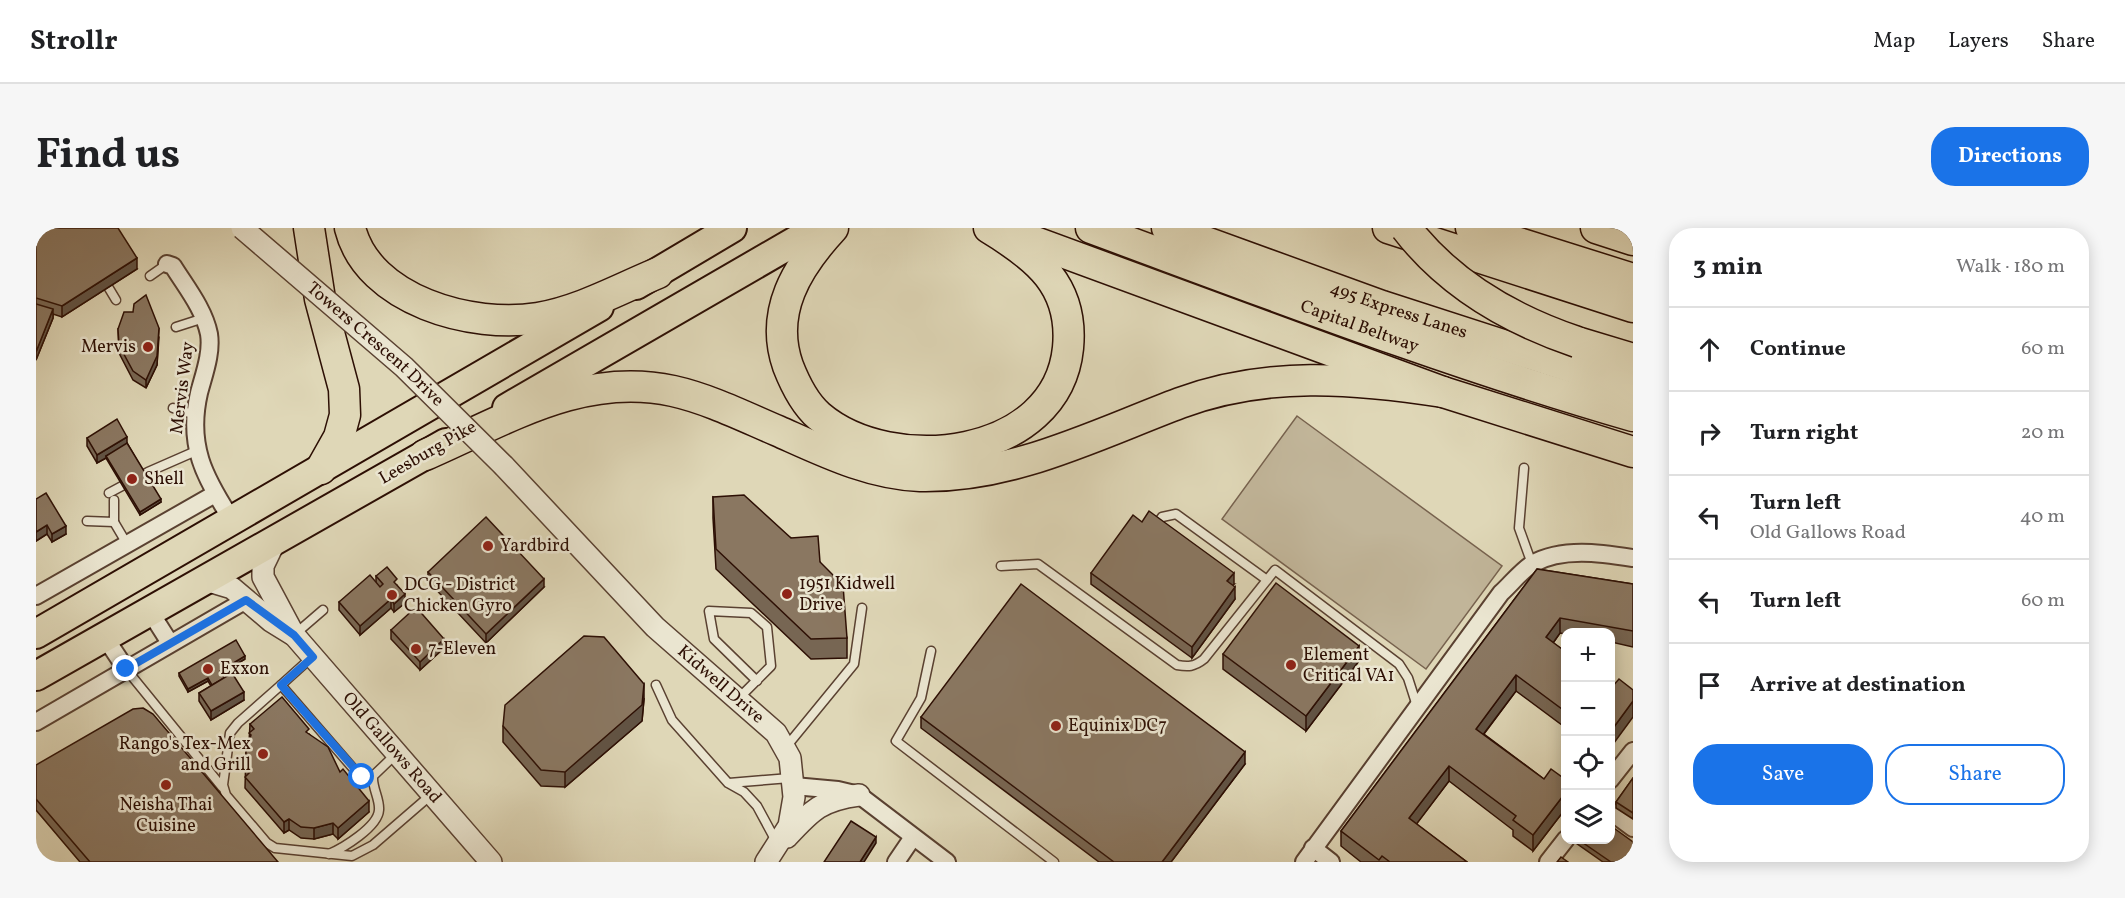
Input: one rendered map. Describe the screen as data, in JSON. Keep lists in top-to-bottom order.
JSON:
{
  "streets": {
    "highway": ["495 Express Lanes", "Capital Beltway", "Leesburg Pike"],
    "street": [
      "Towers Crescent Drive",
      "Mervis Way",
      "Kidwell Drive",
      "Old Gallows Road"
    ]
  },
  "crossings": [
    ["Towers Crescent Drive", "Kidwell Drive"],
    ["Leesburg Pike", "Old Gallows Road"]
  ],
  "places": [
    "Mervis",
    "Shell",
    "Yardbird",
    "1951 Kidwell Drive",
    "DCG - District Chicken Gyro",
    "7-Eleven",
    "Element Critical VA1",
    "Exxon",
    "Equinix DC7",
    "Rango's Tex-Mex and Grill",
    "Neisha Thai Cuisine"
  ],
  "page": {
    "header": "Strollr",
    "nav": ["Map", "Layers", "Share"],
    "title": "Find us",
    "buttons": [
      "Directions",
      ["Save", "Share"]
    ],
    "heading": ["3 min", "Walk · 180 m"],
    "list": [
      ["Continue", "60 m"],
      ["Turn right", "20 m"],
      ["Turn left", "Old Gallows Road", "40 m"],
      ["Turn left", "60 m"],
      "Arrive at destination"
    ],
    "map_buttons": ["+", "−"]
  }
}
